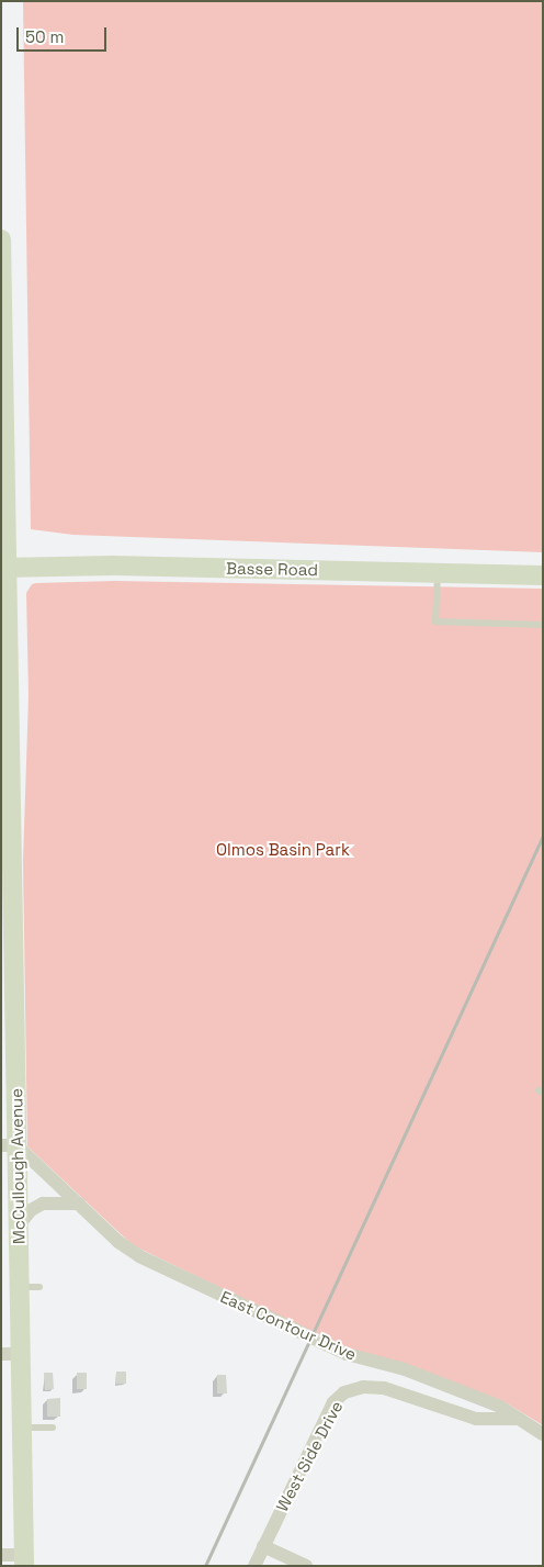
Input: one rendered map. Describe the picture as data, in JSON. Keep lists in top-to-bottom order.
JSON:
{
  "streets": {
    "main road": ["Basse Road", "McCullough Avenue"],
    "street": ["East Contour Drive", "West Side Drive"]
  },
  "crossings": [
    ["Basse Road", "McCullough Avenue"],
    ["McCullough Avenue", "East Contour Drive"],
    ["East Contour Drive", "West Side Drive"]
  ],
  "parks": ["Olmos Basin Park"],
  "scale_bar": "50 m"
}
